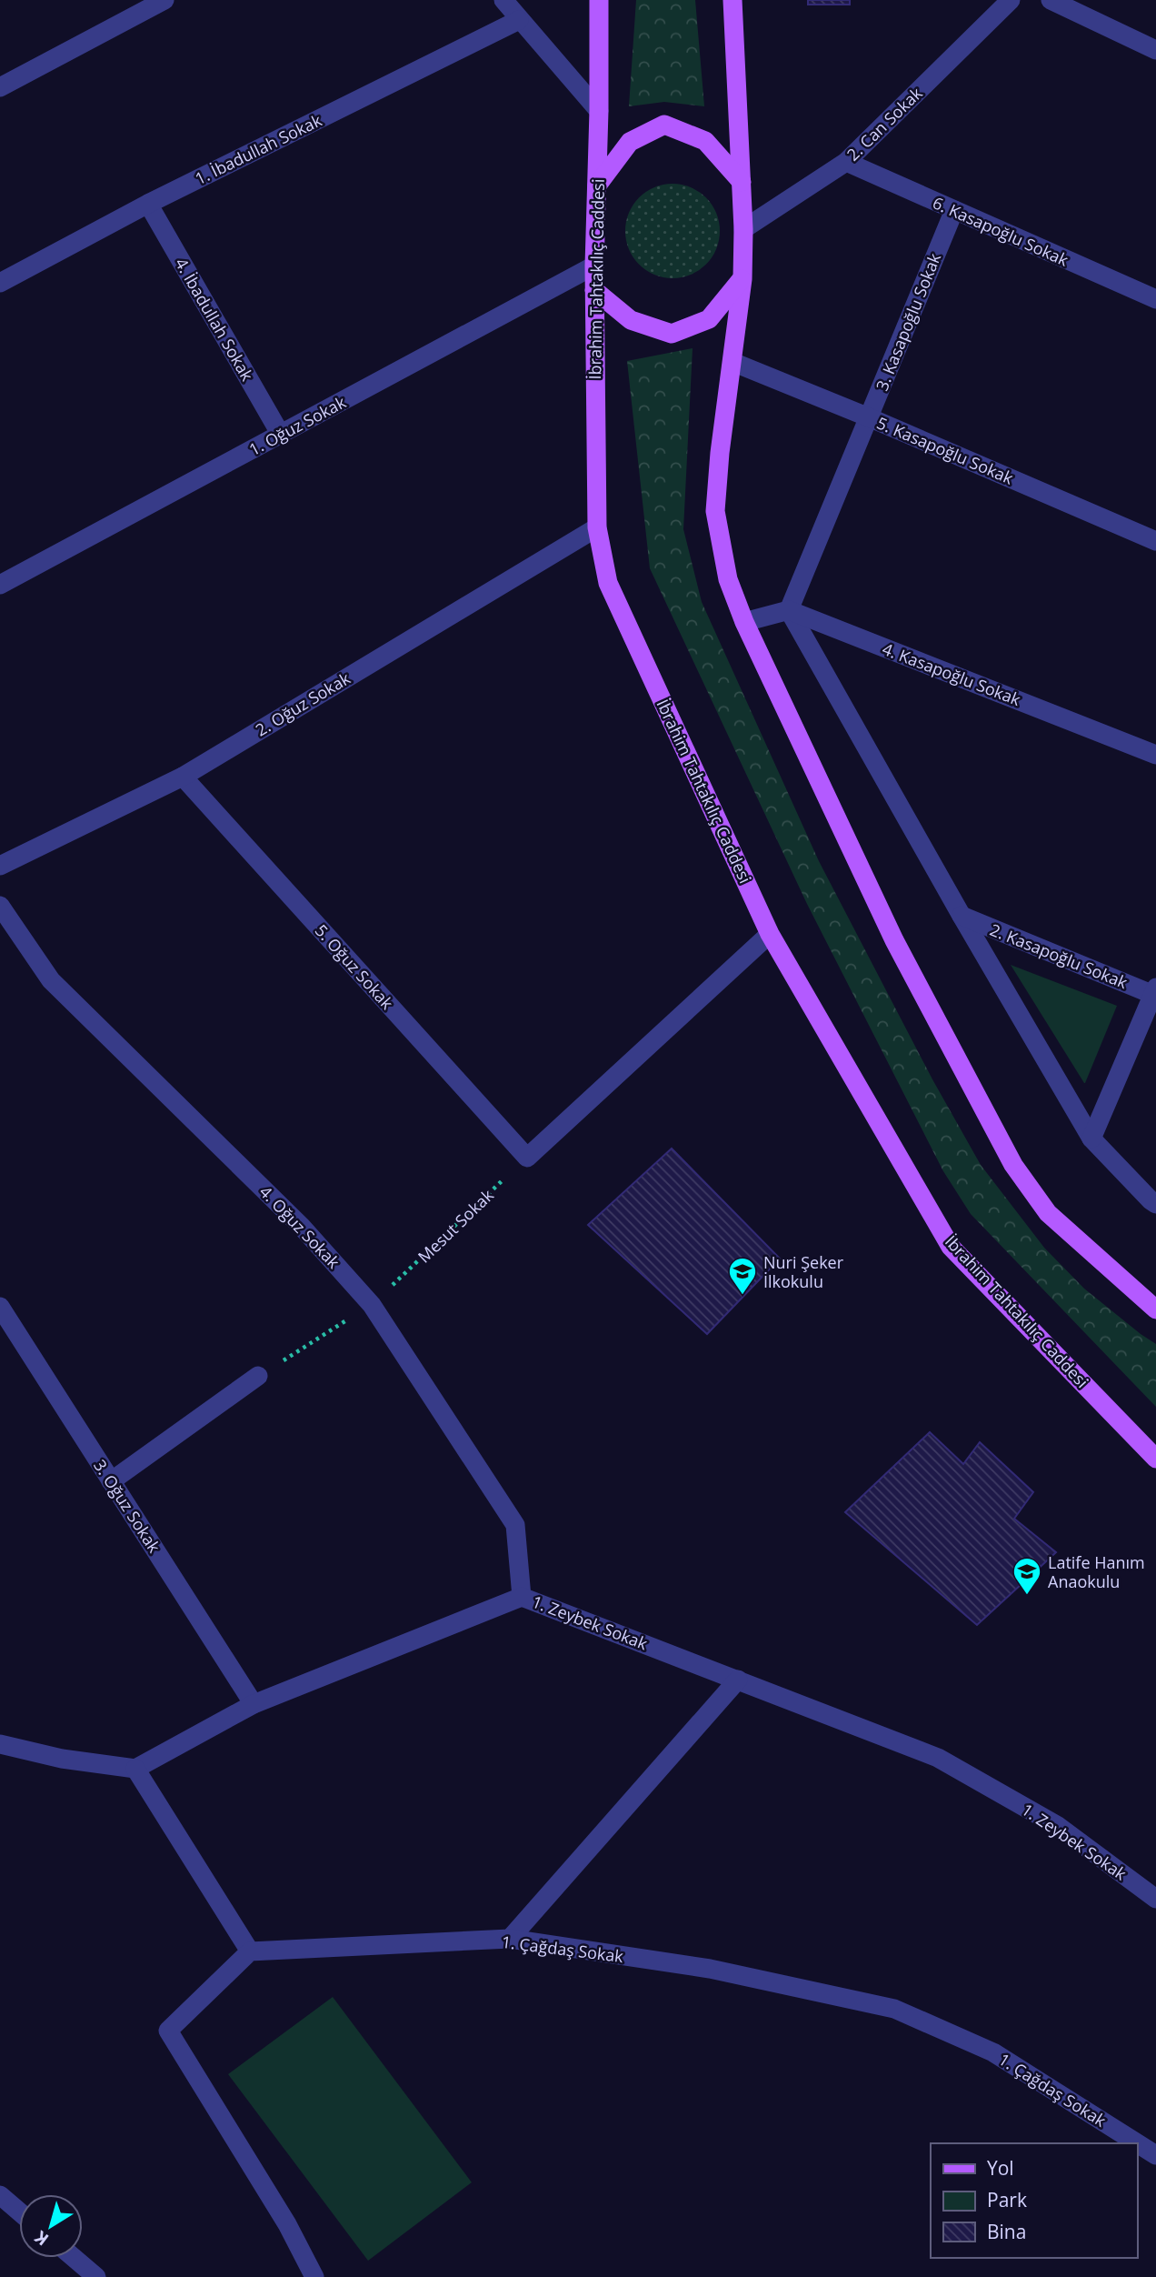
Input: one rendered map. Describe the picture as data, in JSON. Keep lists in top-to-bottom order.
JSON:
{
  "streets": {
    "main road": ["İbrahim Tahtakılıç Caddesi"],
    "street": [
      "2. Can Sokak",
      "1. İbadullah Sokak",
      "6. Kasapoğlu Sokak",
      "4. İbadullah Sokak",
      "3. Kasapoğlu Sokak",
      "1. Oğuz Sokak",
      "5. Kasapoğlu Sokak",
      "4. Kasapoğlu Sokak",
      "2. Oğuz Sokak",
      "2. Kasapoğlu Sokak",
      "5. Oğuz Sokak",
      "4. Oğuz Sokak",
      "3. Oğuz Sokak",
      "1. Zeybek Sokak",
      "1. Çağdaş Sokak"
    ],
    "path": ["Mesut Sokak"]
  },
  "crossings": [
    ["2. Can Sokak", "6. Kasapoğlu Sokak"],
    ["2. Can Sokak", "İbrahim Tahtakılıç Caddesi"],
    ["2. Can Sokak", "1. Oğuz Sokak"],
    ["1. İbadullah Sokak", "4. İbadullah Sokak"],
    ["6. Kasapoğlu Sokak", "3. Kasapoğlu Sokak"],
    ["İbrahim Tahtakılıç Caddesi", "1. Oğuz Sokak"],
    ["İbrahim Tahtakılıç Caddesi", "2. Oğuz Sokak"],
    ["4. İbadullah Sokak", "1. Oğuz Sokak"],
    ["3. Kasapoğlu Sokak", "5. Kasapoğlu Sokak"],
    ["3. Kasapoğlu Sokak", "4. Kasapoğlu Sokak"],
    ["2. Oğuz Sokak", "5. Oğuz Sokak"],
    ["5. Oğuz Sokak", "Mesut Sokak"],
    ["Mesut Sokak", "4. Oğuz Sokak"],
    ["4. Oğuz Sokak", "1. Zeybek Sokak"],
    ["3. Oğuz Sokak", "1. Zeybek Sokak"]
  ],
  "places": {
    "school or university": ["Nuri Şeker İlkokulu", "Latife Hanım Anaokulu"]
  },
  "legend": ["Yol", "Park", "Bina"],
  "north": "bottom left"
}
